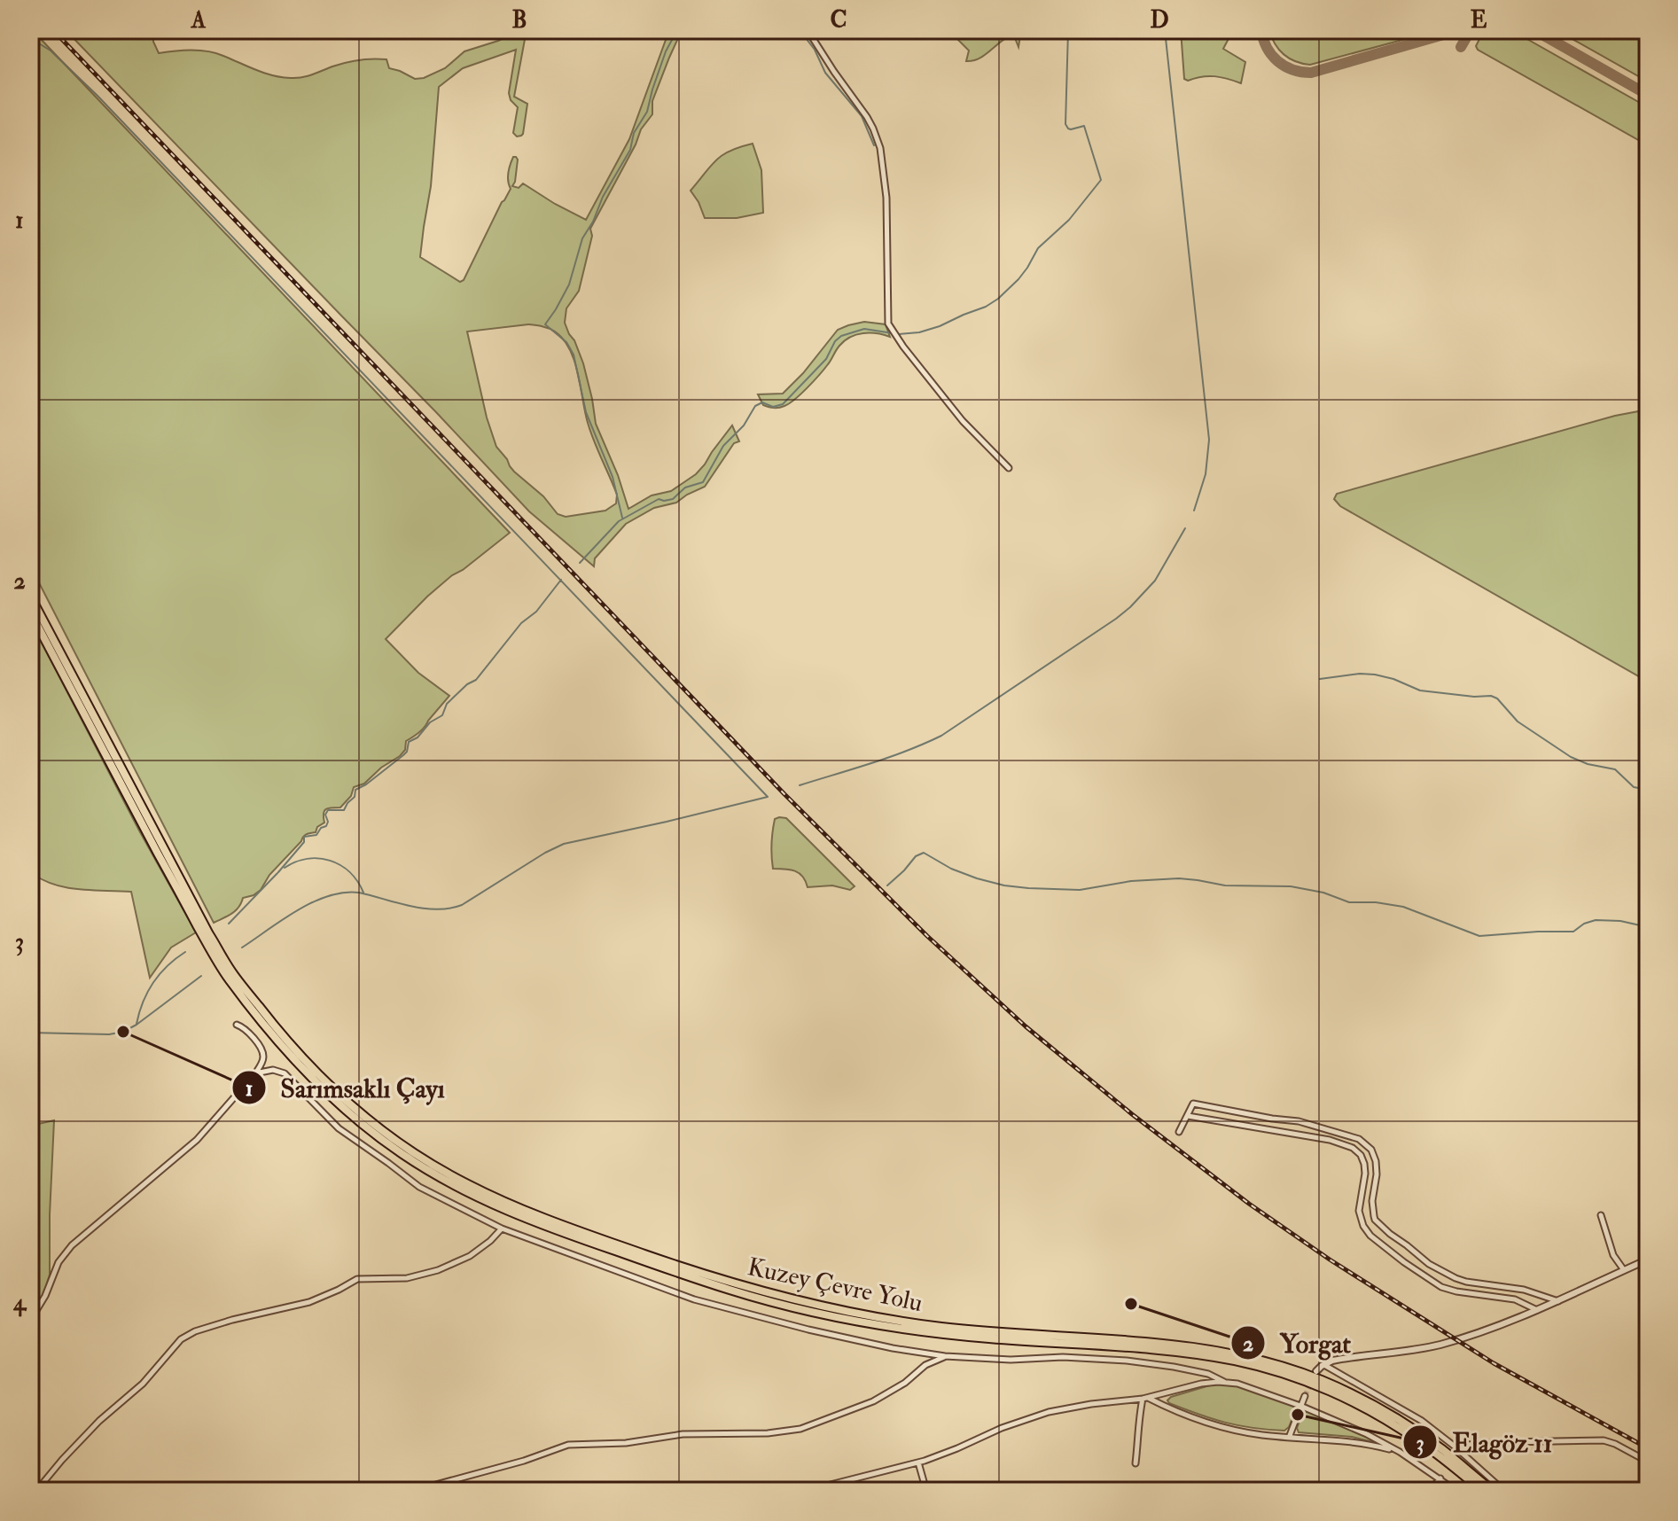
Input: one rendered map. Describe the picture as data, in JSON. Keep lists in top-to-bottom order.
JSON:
{
  "streets": {
    "highway": ["Kuzey Çevre Yolu"]
  },
  "places": ["Sarımsaklı Çayı", "Yorgat", "Elagöz 11"],
  "grid": {
    "columns": [
      "A",
      "B",
      "C",
      "D",
      "E"
    ],
    "rows": [
      "1",
      "2",
      "3",
      "4"
    ]
  }
}
